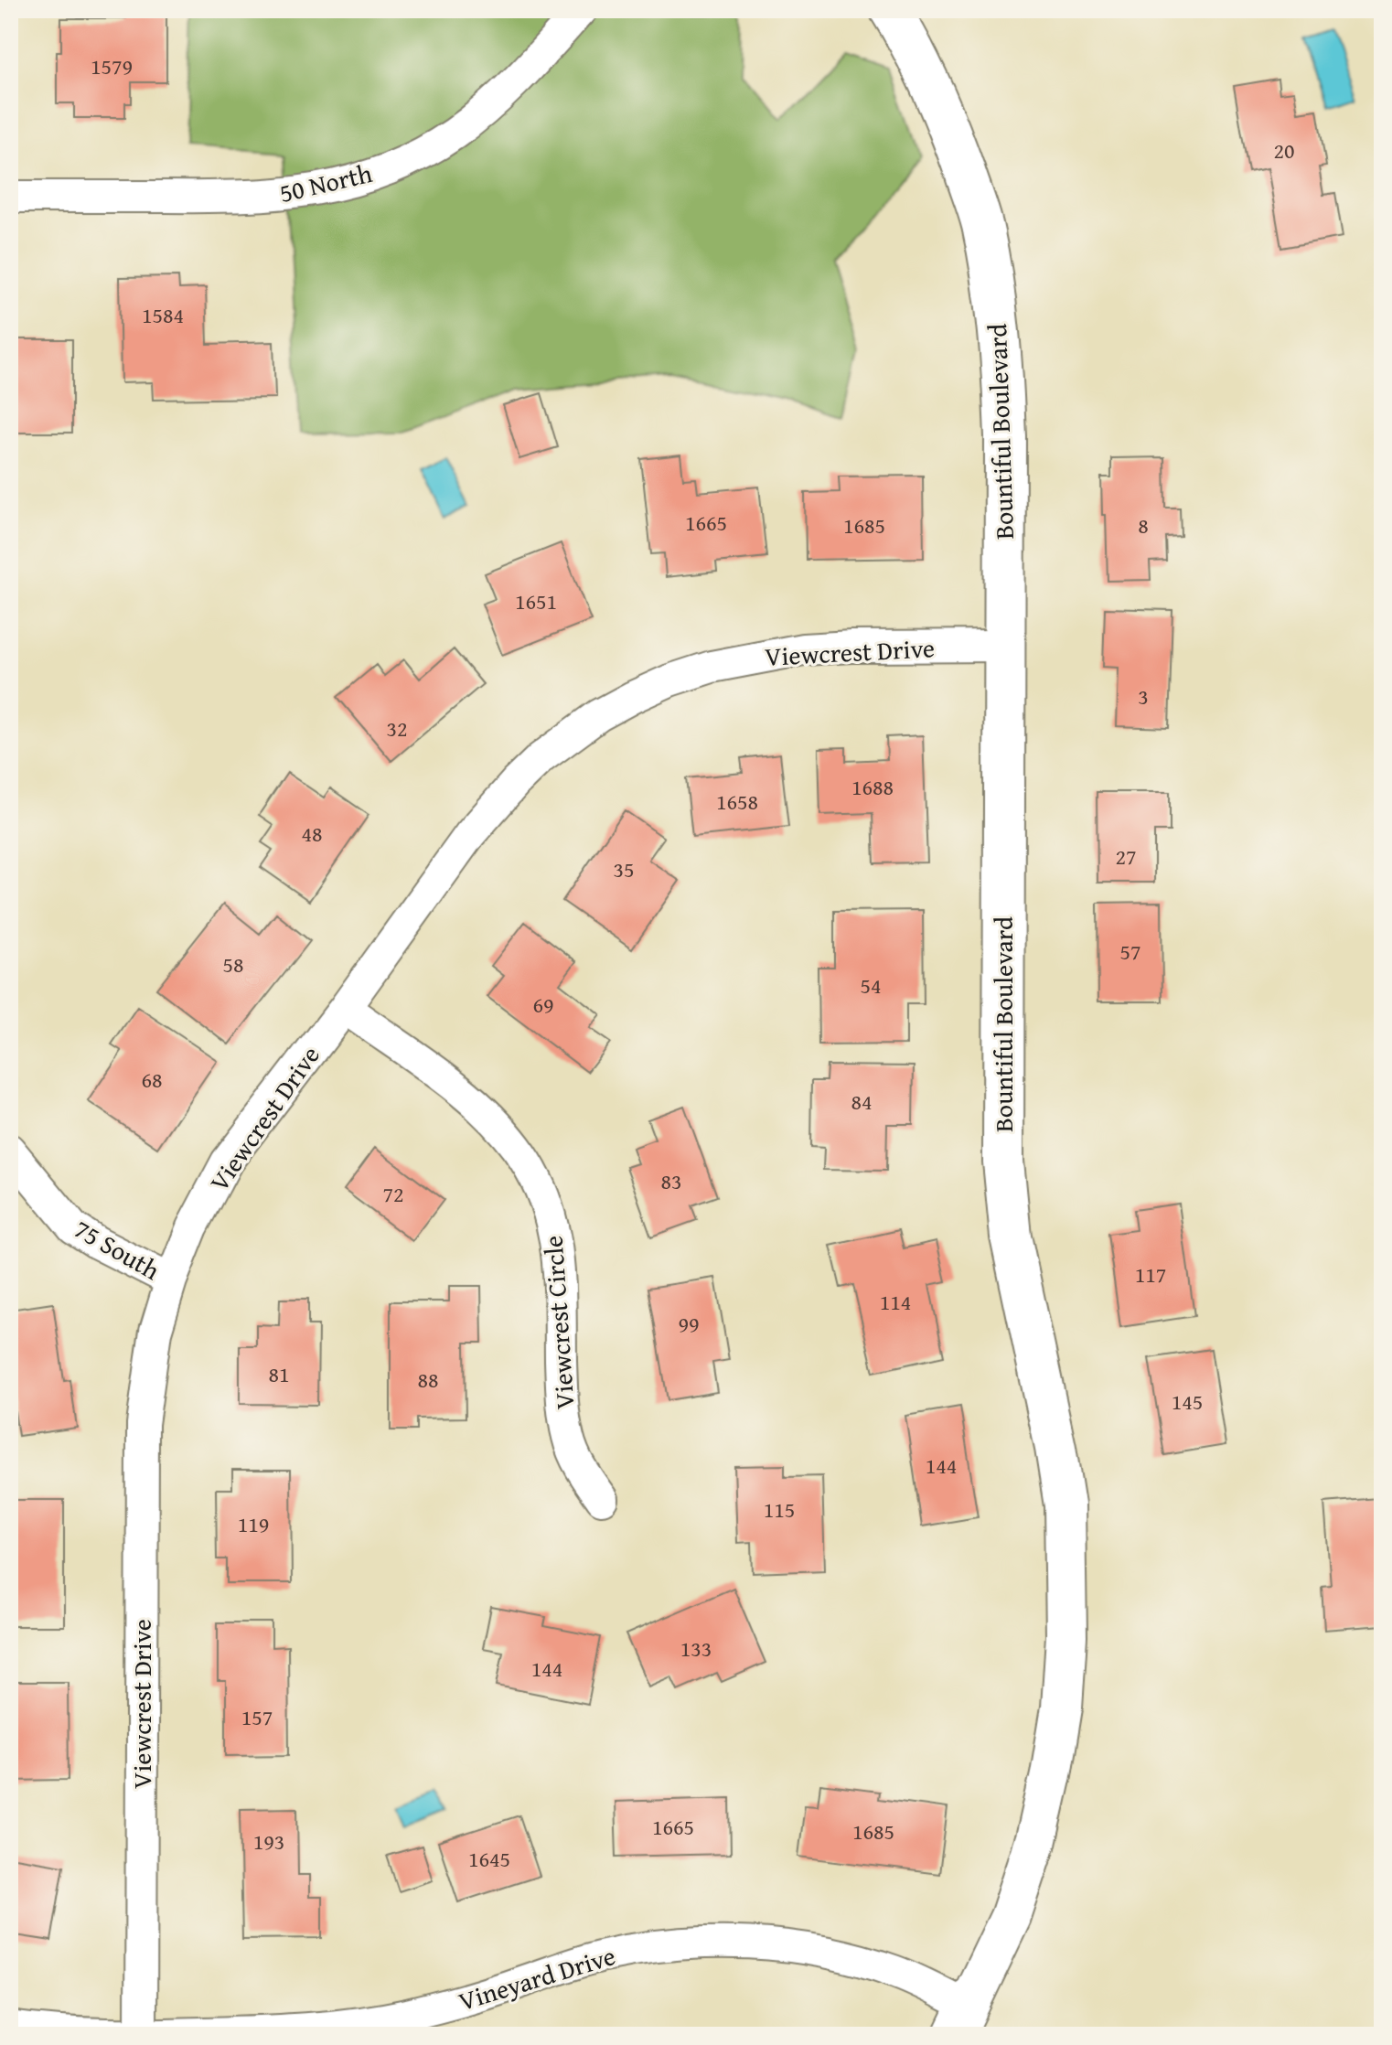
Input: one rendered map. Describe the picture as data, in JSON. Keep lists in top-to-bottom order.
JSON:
{
  "streets": {
    "main road": ["Bountiful Boulevard"],
    "street": [
      "50 North",
      "Viewcrest Drive",
      "75 South",
      "Viewcrest Circle",
      "Vineyard Drive"
    ]
  },
  "crossings": [
    ["Bountiful Boulevard", "Viewcrest Drive"],
    ["Bountiful Boulevard", "Vineyard Drive"],
    ["Viewcrest Drive", "75 South"],
    ["Viewcrest Drive", "Viewcrest Circle"],
    ["Viewcrest Drive", "Vineyard Drive"]
  ],
  "house_numbers": [
    "1579",
    "20",
    "1584",
    "1665",
    "1685",
    "8",
    "1651",
    "3",
    "32",
    "1688",
    "1658",
    "48",
    "27",
    "35",
    "57",
    "58",
    "54",
    "69",
    "68",
    "84",
    "83",
    "72",
    "117",
    "114",
    "99",
    "81",
    "88",
    "145",
    "144",
    "115",
    "119",
    "133",
    "144",
    "157",
    "1665",
    "1685",
    "193",
    "1645"
  ]
}
